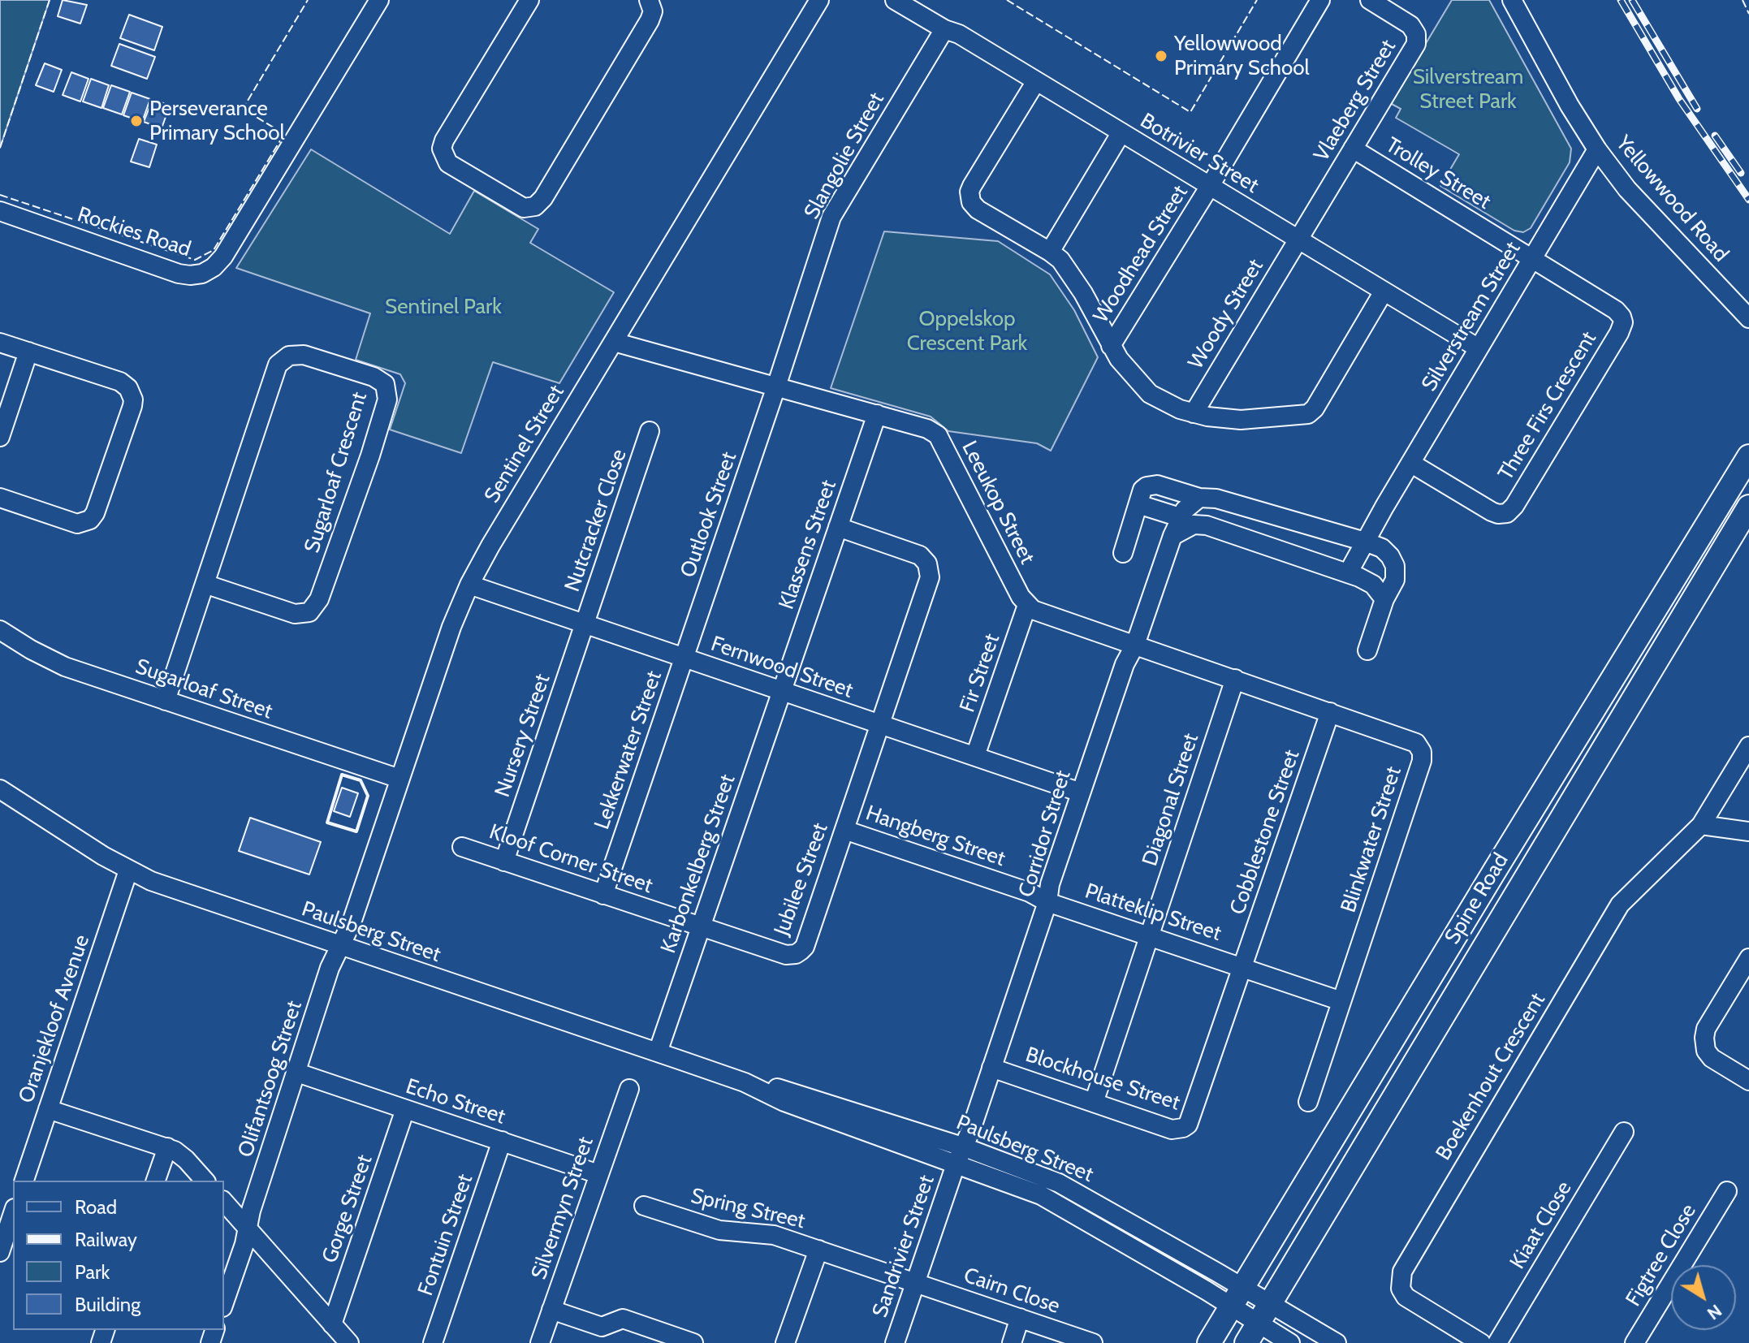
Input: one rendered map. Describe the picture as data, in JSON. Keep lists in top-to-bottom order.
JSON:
{
  "streets": {
    "main road": ["Spine Road"],
    "street": [
      "Vlaeberg Street",
      "Botrivier Street",
      "Slangolie Street",
      "Trolley Street",
      "Yellowwood Road",
      "Rockies Road",
      "Woodhead Street",
      "Woody Street",
      "Silverstream Street",
      "Three Firs Crescent",
      "Sentinel Street",
      "Sugarloaf Crescent",
      "Leeukop Street",
      "Outlook Street",
      "Nutcracker Close",
      "Klassens Street",
      "Fernwood Street",
      "Fir Street",
      "Sugarloaf Street",
      "Nursery Street",
      "Lekkerwater Street",
      "Diagonal Street",
      "Cobblestone Street",
      "Corridor Street",
      "Hangberg Street",
      "Blinkwater Street",
      "Kloof Corner Street",
      "Karbonkelberg Street",
      "Jubilee Street",
      "Platteklip Street",
      "Paulsberg Street",
      "Oranjekloof Avenue",
      "Boekenhout Crescent",
      "Olifantsoog Street",
      "Blockhouse Street",
      "Echo Street",
      "Silvermyn Street",
      "Gorge Street",
      "Spring Street",
      "Kiaat Close",
      "Fontuin Street",
      "Sandrivier Street",
      "Figtree Close",
      "Cairn Close"
    ]
  },
  "crossings": [
    ["Vlaeberg Street", "Botrivier Street"],
    ["Vlaeberg Street", "Trolley Street"],
    ["Vlaeberg Street", "Woody Street"],
    ["Botrivier Street", "Slangolie Street"],
    ["Botrivier Street", "Woodhead Street"],
    ["Botrivier Street", "Woody Street"],
    ["Botrivier Street", "Silverstream Street"],
    ["Slangolie Street", "Leeukop Street"],
    ["Slangolie Street", "Outlook Street"],
    ["Trolley Street", "Silverstream Street"],
    ["Trolley Street", "Three Firs Crescent"],
    ["Yellowwood Road", "Silverstream Street"],
    ["Silverstream Street", "Three Firs Crescent"],
    ["Sentinel Street", "Leeukop Street"],
    ["Sentinel Street", "Fernwood Street"],
    ["Sentinel Street", "Sugarloaf Street"],
    ["Sentinel Street", "Paulsberg Street"],
    ["Sentinel Street", "Olifantsoog Street"],
    ["Sugarloaf Crescent", "Sugarloaf Street"],
    ["Leeukop Street", "Outlook Street"],
    ["Leeukop Street", "Klassens Street"],
    ["Leeukop Street", "Fir Street"],
    ["Outlook Street", "Fernwood Street"],
    ["Outlook Street", "Lekkerwater Street"],
    ["Nutcracker Close", "Fernwood Street"],
    ["Nutcracker Close", "Nursery Street"],
    ["Klassens Street", "Fernwood Street"],
    ["Klassens Street", "Karbonkelberg Street"],
    ["Klassens Street", "Jubilee Street"],
    ["Fernwood Street", "Fir Street"],
    ["Fernwood Street", "Nursery Street"],
    ["Fernwood Street", "Lekkerwater Street"],
    ["Fernwood Street", "Corridor Street"],
    ["Fernwood Street", "Karbonkelberg Street"],
    ["Fernwood Street", "Jubilee Street"],
    ["Nursery Street", "Kloof Corner Street"],
    ["Lekkerwater Street", "Kloof Corner Street"],
    ["Diagonal Street", "Platteklip Street"],
    ["Diagonal Street", "Blockhouse Street"],
    ["Cobblestone Street", "Blinkwater Street"],
    ["Cobblestone Street", "Platteklip Street"],
    ["Cobblestone Street", "Blockhouse Street"],
    ["Corridor Street", "Hangberg Street"],
    ["Corridor Street", "Platteklip Street"],
    ["Corridor Street", "Paulsberg Street"],
    ["Corridor Street", "Blockhouse Street"],
    ["Corridor Street", "Sandrivier Street"],
    ["Hangberg Street", "Jubilee Street"],
    ["Hangberg Street", "Platteklip Street"],
    ["Kloof Corner Street", "Karbonkelberg Street"],
    ["Kloof Corner Street", "Jubilee Street"],
    ["Karbonkelberg Street", "Jubilee Street"],
    ["Karbonkelberg Street", "Paulsberg Street"],
    ["Spine Road", "Paulsberg Street"],
    ["Platteklip Street", "Blockhouse Street"],
    ["Paulsberg Street", "Oranjekloof Avenue"],
    ["Paulsberg Street", "Olifantsoog Street"],
    ["Paulsberg Street", "Sandrivier Street"],
    ["Olifantsoog Street", "Echo Street"],
    ["Echo Street", "Silvermyn Street"],
    ["Echo Street", "Gorge Street"],
    ["Echo Street", "Fontuin Street"],
    ["Spring Street", "Sandrivier Street"],
    ["Spring Street", "Cairn Close"],
    ["Sandrivier Street", "Cairn Close"]
  ],
  "parks": ["Silverstream Street Park", "Sentinel Park", "Oppelskop Crescent Park"],
  "places": ["Yellowwood Primary School", "Perseverance Primary School"],
  "legend": [
    "Road",
    "Railway",
    "Park",
    "Building"
  ],
  "north": "bottom right"
}
